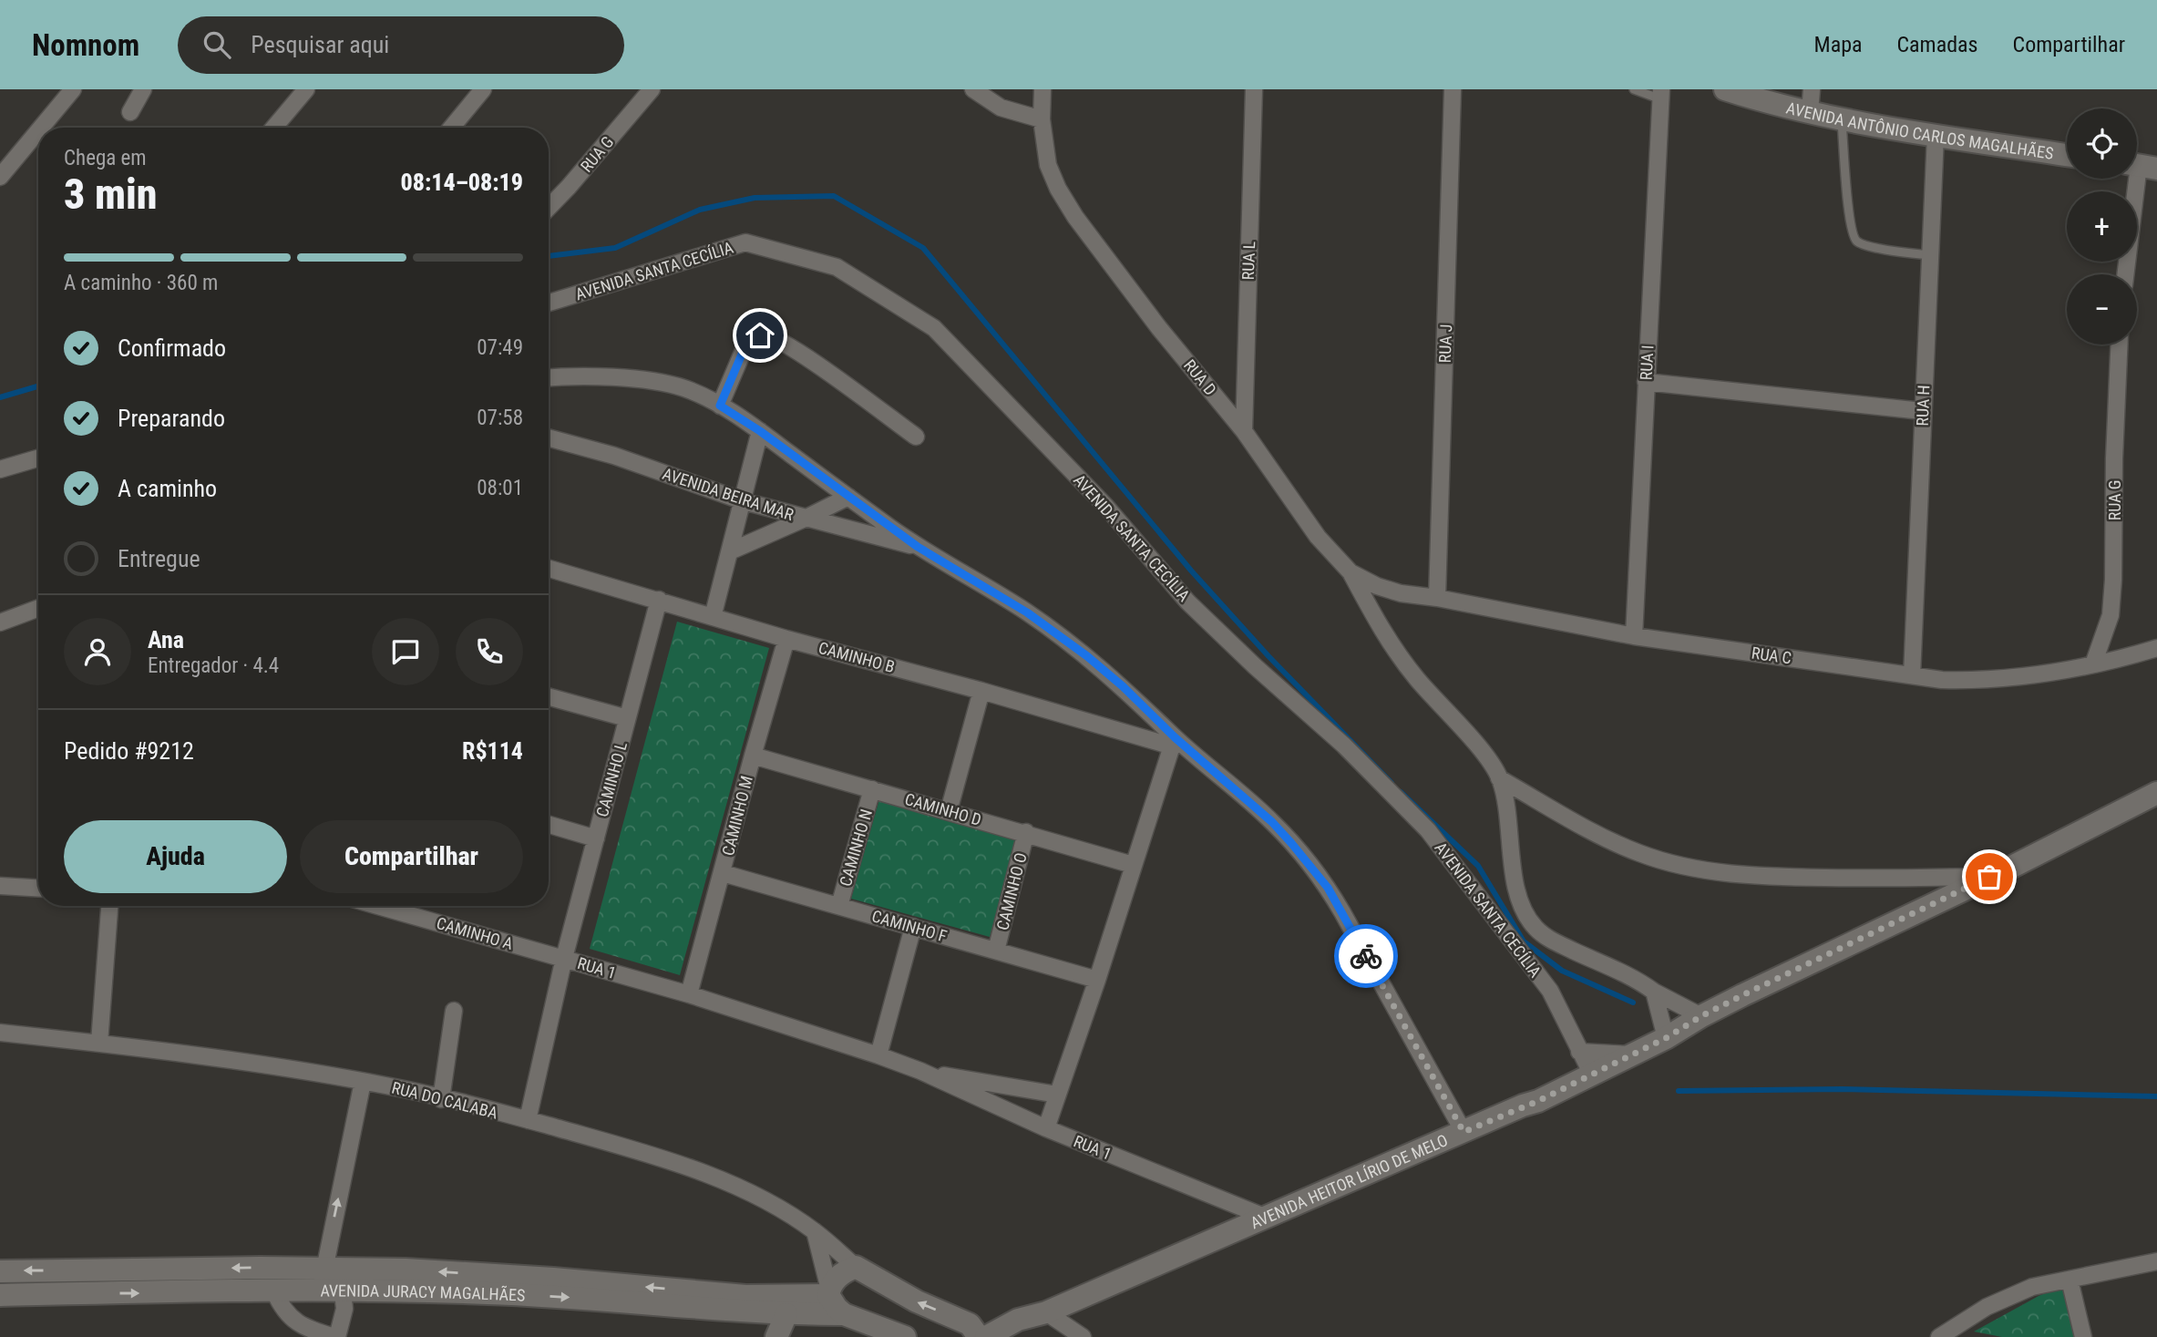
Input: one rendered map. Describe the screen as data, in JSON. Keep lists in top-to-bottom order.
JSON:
{
  "streets": {
    "main road": ["AVENIDA ANTÔNIO CARLOS MAGALHÃES", "AVENIDA HEITOR LÍRIO DE MELO", "AVENIDA JURACY MAGALHÃES"],
    "street": [
      "RUA G",
      "RUA L",
      "AVENIDA SANTA CECÍLIA",
      "RUA J",
      "RUA I",
      "RUA D",
      "RUA H",
      "AVENIDA BEIRA MAR",
      "RUA C",
      "CAMINHO B",
      "CAMINHO L",
      "CAMINHO D",
      "CAMINHO M",
      "CAMINHO N",
      "CAMINHO O",
      "CAMINHO F",
      "CAMINHO A",
      "RUA 1",
      "RUA DO CALABA"
    ]
  },
  "crossings": [
    ["AVENIDA ANTÔNIO CARLOS MAGALHÃES", "RUA H"],
    ["RUA G", "RUA C"],
    ["RUA L", "RUA D"],
    ["AVENIDA SANTA CECÍLIA", "AVENIDA HEITOR LÍRIO DE MELO"],
    ["RUA J", "RUA D"],
    ["RUA J", "RUA C"],
    ["RUA I", "RUA C"],
    ["RUA D", "RUA C"],
    ["RUA H", "RUA C"],
    ["AVENIDA BEIRA MAR", "CAMINHO B"],
    ["AVENIDA BEIRA MAR", "AVENIDA HEITOR LÍRIO DE MELO"],
    ["CAMINHO B", "CAMINHO L"],
    ["CAMINHO B", "CAMINHO M"],
    ["CAMINHO L", "CAMINHO A"],
    ["CAMINHO L", "RUA 1"],
    ["CAMINHO L", "RUA DO CALABA"],
    ["CAMINHO D", "CAMINHO M"],
    ["CAMINHO D", "CAMINHO N"],
    ["CAMINHO D", "CAMINHO O"],
    ["CAMINHO M", "CAMINHO F"],
    ["CAMINHO M", "RUA 1"],
    ["CAMINHO N", "CAMINHO F"],
    ["CAMINHO O", "CAMINHO F"],
    ["CAMINHO A", "RUA 1"],
    ["RUA 1", "AVENIDA HEITOR LÍRIO DE MELO"]
  ],
  "page": {
    "header": "Nomnom",
    "search": "Pesquisar aqui",
    "nav": ["Mapa", "Camadas", "Compartilhar"],
    "map_buttons": ["+", "−"],
    "heading": ["3 min", "Chega em", "08:14–08:19"],
    "panel": [
      "Ana",
      "Entregador · 4.4",
      "Pedido #9212",
      "R$114"
    ],
    "bar": "A caminho · 360 m",
    "list": [
      ["Confirmado", "07:49"],
      ["Preparando", "07:58"],
      ["A caminho", "08:01"],
      "Entregue"
    ],
    "buttons": ["Ajuda", "Compartilhar"]
  }
}
